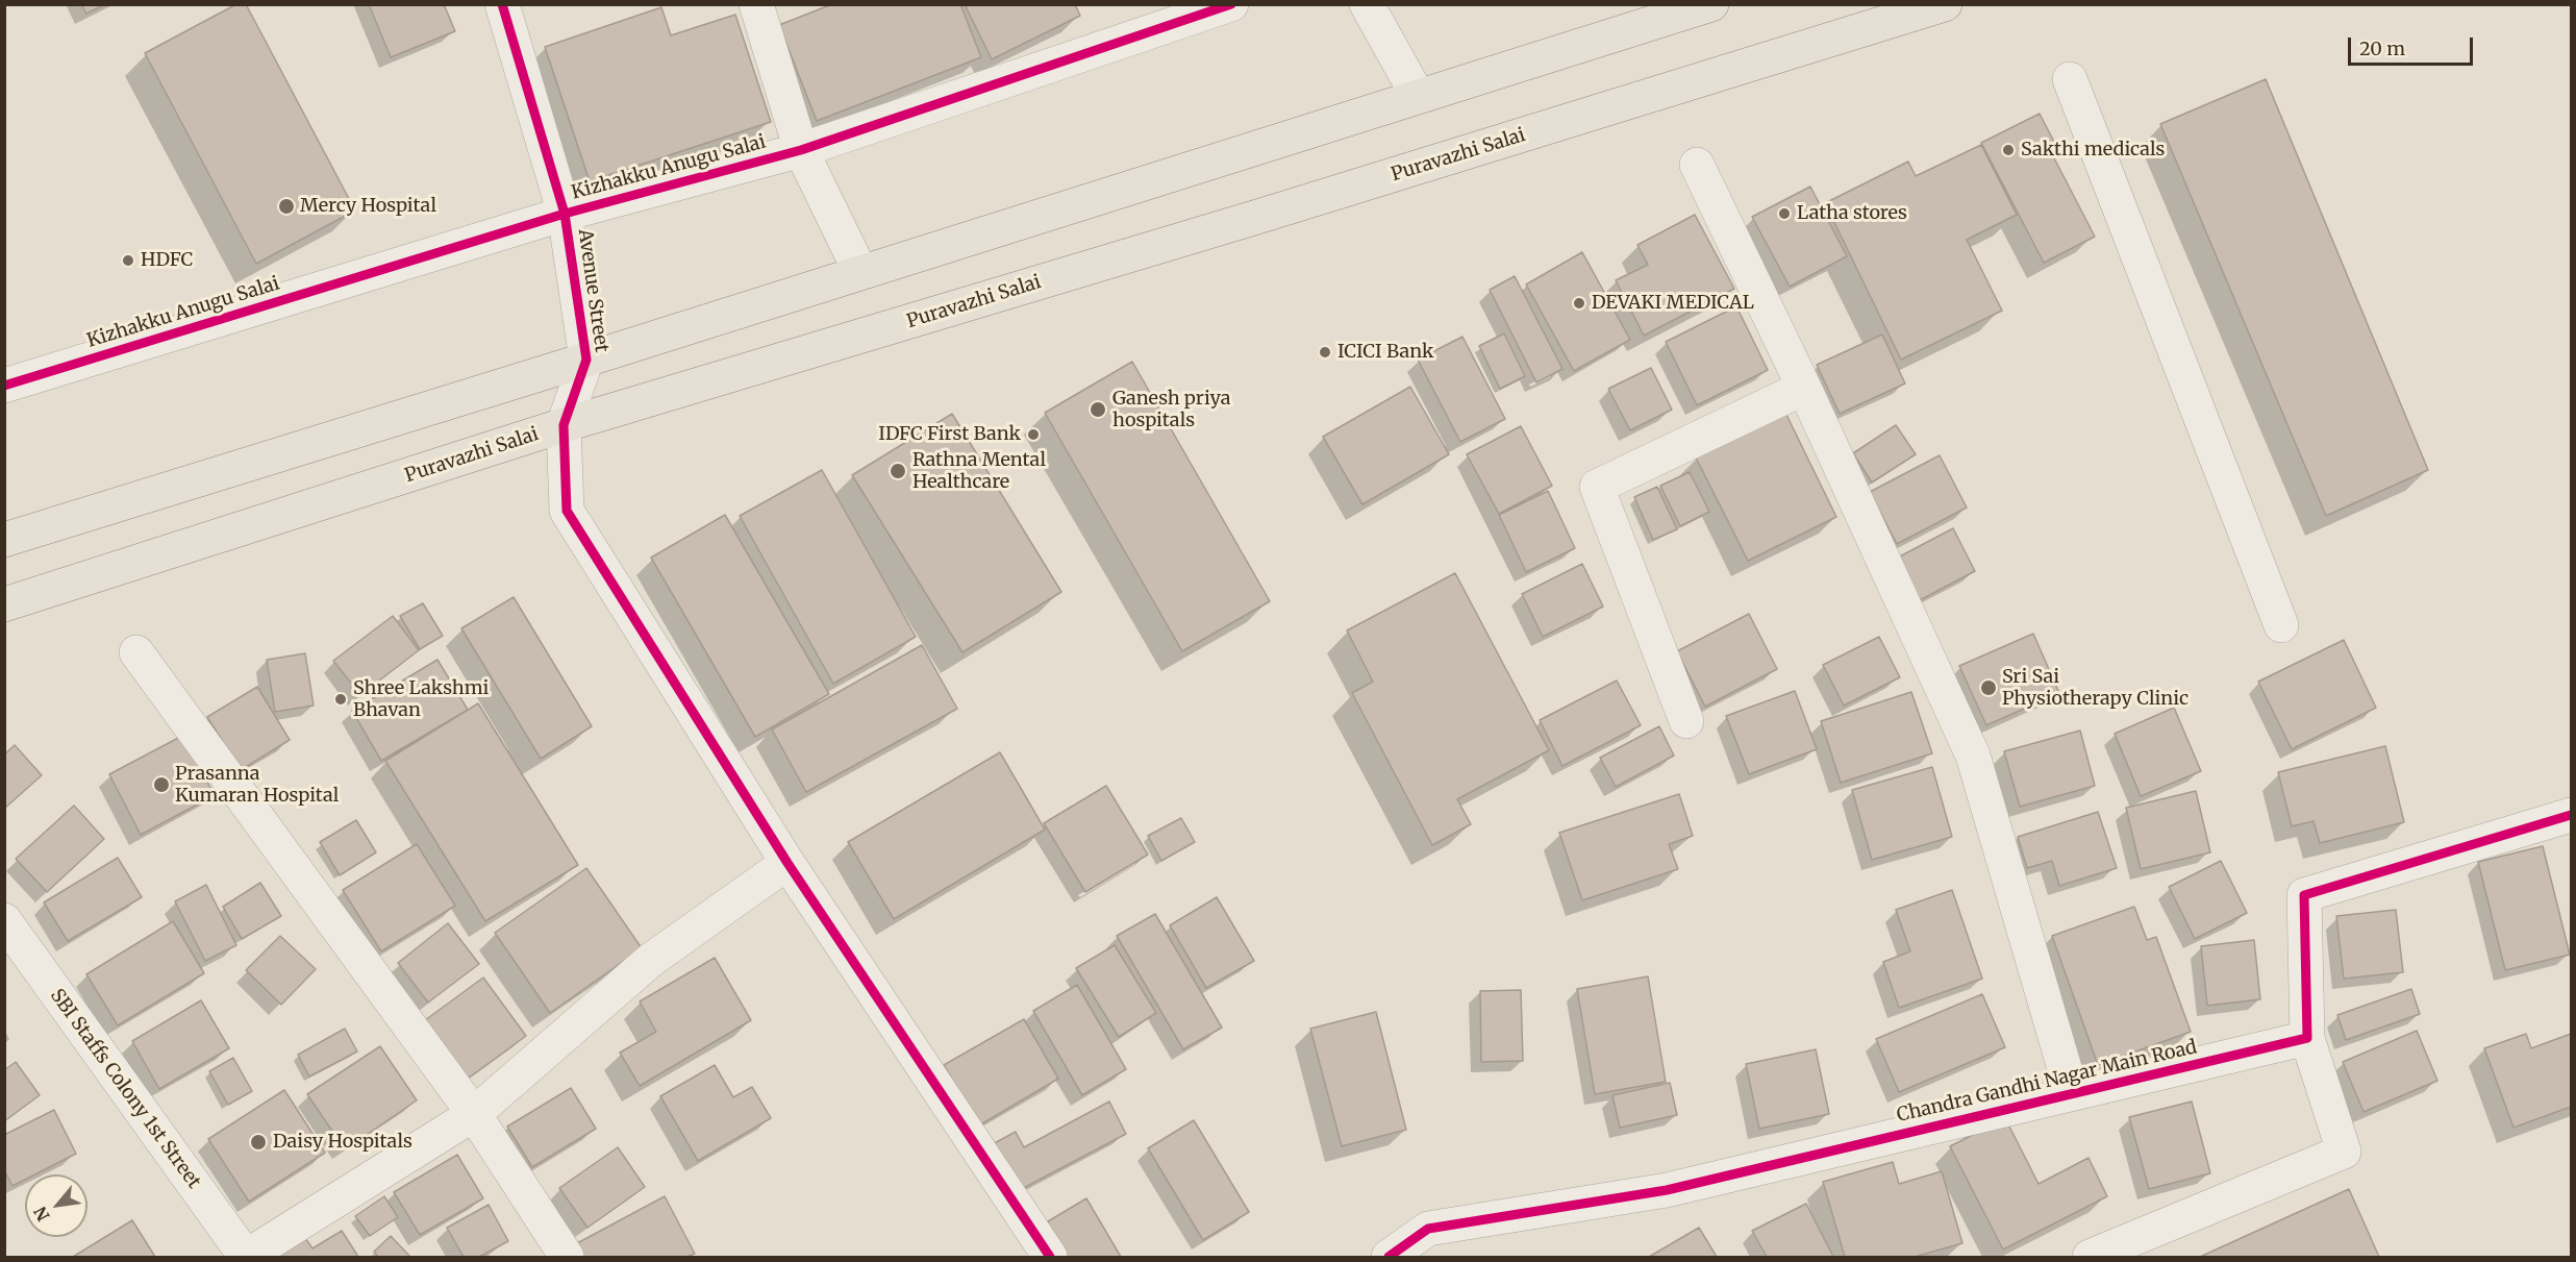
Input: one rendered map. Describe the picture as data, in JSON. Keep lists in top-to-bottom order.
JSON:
{
  "streets": {
    "main road": ["Puravazhi Salai"],
    "street": [
      "Kizhakku Anugu Salai",
      "Avenue Street",
      "Chandra Gandhi Nagar Main Road",
      "SBI Staffs Colony 1st Street"
    ]
  },
  "crossings": [
    ["Puravazhi Salai", "Avenue Street"],
    ["Kizhakku Anugu Salai", "Avenue Street"]
  ],
  "places": [
    "Sakthi medicals",
    "Mercy Hospital",
    "Latha stores",
    "HDFC",
    "DEVAKI MEDICAL",
    "ICICI Bank",
    "Ganesh priya hospitals",
    "IDFC First Bank",
    "Rathna Mental Healthcare",
    "Sri Sai Physiotherapy Clinic",
    "Shree Lakshmi Bhavan",
    "Prasanna Kumaran Hospital",
    "Daisy Hospitals"
  ],
  "scale_bar": "20 m",
  "north": "bottom left"
}
